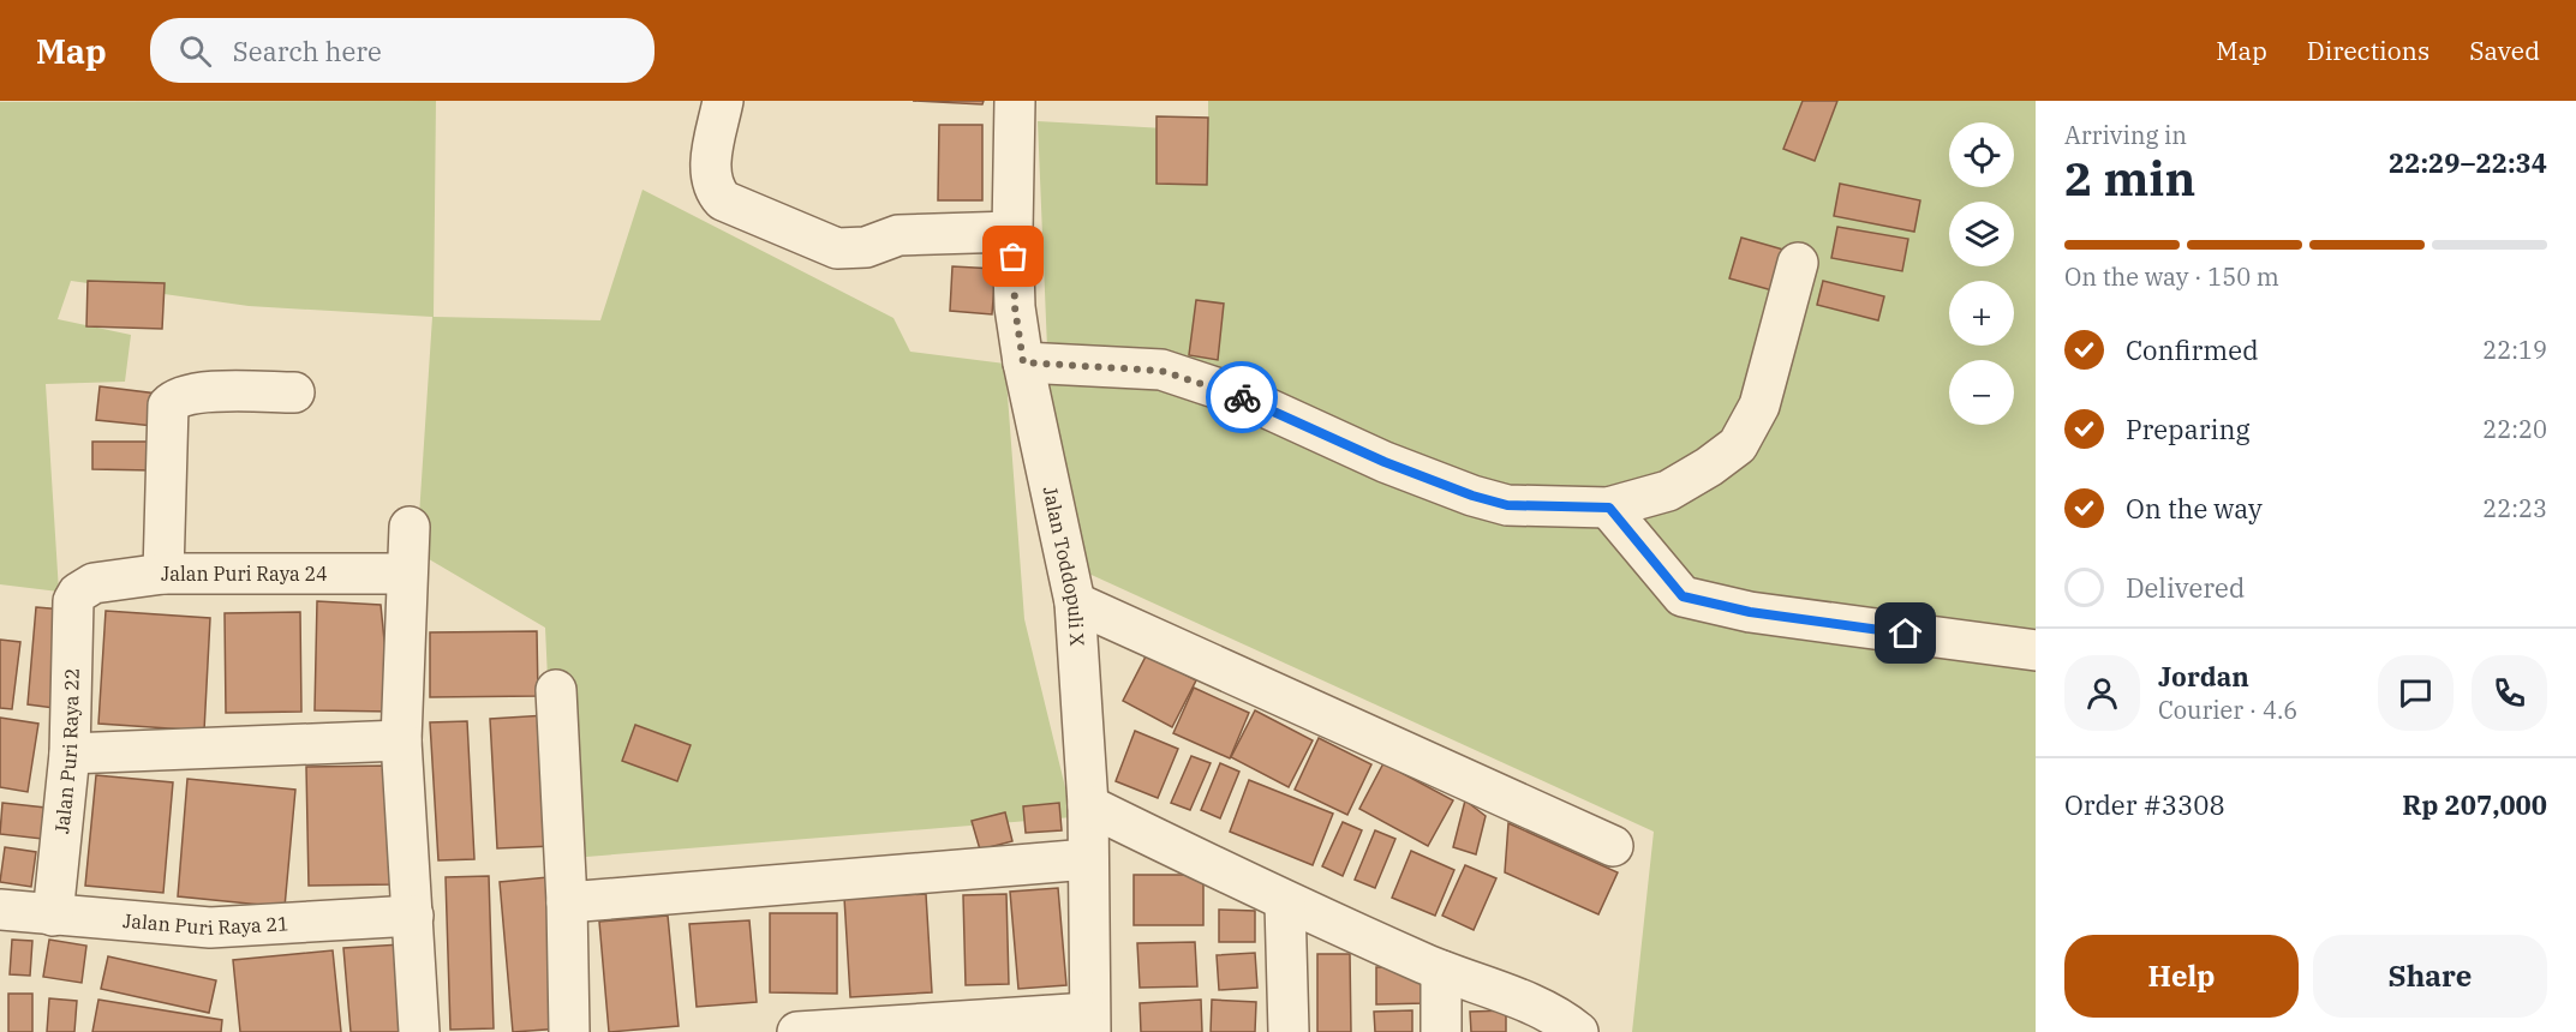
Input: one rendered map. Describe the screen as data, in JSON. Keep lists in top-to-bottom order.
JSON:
{
  "streets": {
    "street": [
      "Jalan Toddopuli X",
      "Jalan Puri Raya 24",
      "Jalan Puri Raya 22",
      "Jalan Puri Raya 21"
    ]
  },
  "crossings": [
    ["Jalan Puri Raya 24", "Jalan Puri Raya 22"],
    ["Jalan Puri Raya 22", "Jalan Puri Raya 21"]
  ],
  "page": {
    "header": "Map",
    "search": "Search here",
    "nav": ["Map", "Directions", "Saved"],
    "heading": ["2 min", "Arriving in", "22:29–22:34"],
    "panel": [
      "Jordan",
      "Courier · 4.6",
      "Order #3308",
      "Rp 207,000"
    ],
    "map_buttons": ["+", "−"],
    "bar": "On the way · 150 m",
    "list": [
      ["Confirmed", "22:19"],
      ["Preparing", "22:20"],
      ["On the way", "22:23"],
      "Delivered"
    ],
    "buttons": ["Help", "Share"]
  }
}
